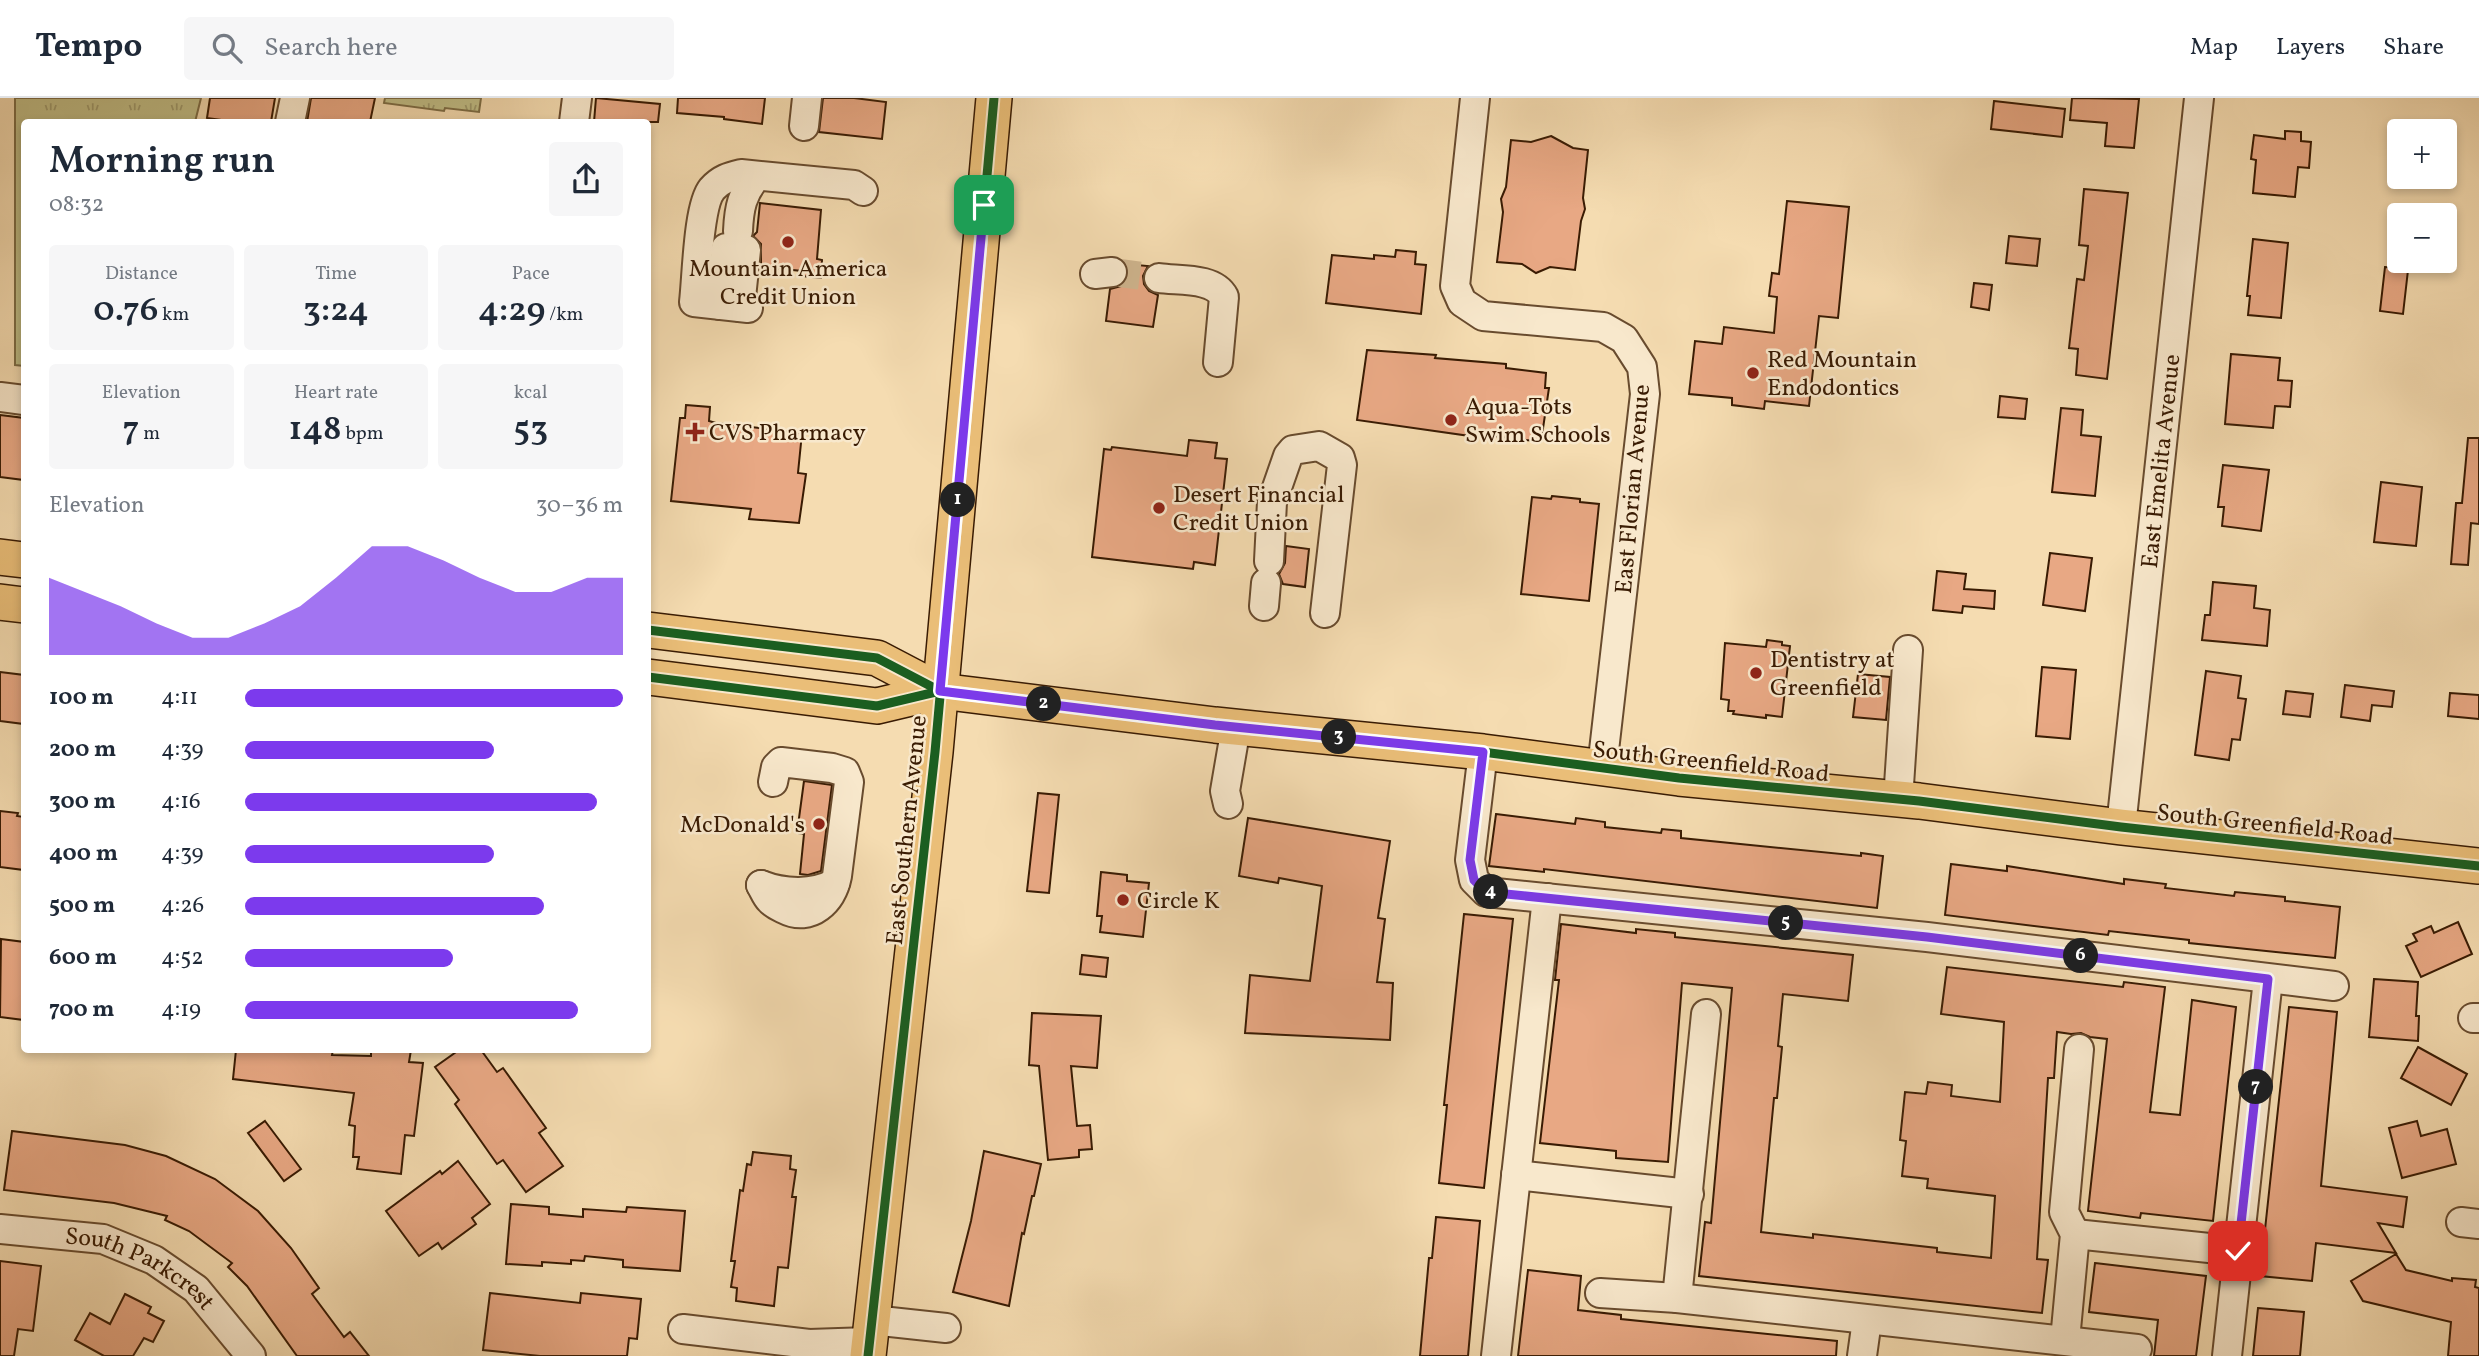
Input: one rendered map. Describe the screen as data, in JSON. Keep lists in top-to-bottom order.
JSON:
{
  "streets": {
    "main road": ["South Greenfield Road", "East Southern Avenue"],
    "street": ["East Emelita Avenue", "East Florian Avenue", "South Parkcrest"]
  },
  "crossings": [
    ["East Emelita Avenue", "South Greenfield Road"],
    ["East Florian Avenue", "South Greenfield Road"],
    ["South Greenfield Road", "East Southern Avenue"]
  ],
  "places": {
    "other": [
      "Mountain America Credit Union",
      "Red Mountain Endodontics",
      "Aqua-Tots Swim Schools",
      "Desert Financial Credit Union",
      "Dentistry at Greenfield",
      "McDonald's",
      "Circle K"
    ],
    "health": ["CVS Pharmacy"]
  },
  "page": {
    "header": "Tempo",
    "search": "Search here",
    "nav": ["Map", "Layers", "Share"],
    "map_buttons": ["+", "−"],
    "heading": ["Morning run", "08:32"],
    "stats": [
      ["Distance", "0.76 km"],
      ["Time", "3:24"],
      ["Pace", "4:29 /km"],
      ["Elevation", "7 m"],
      ["Heart rate", "148 bpm"],
      ["kcal", "53"]
    ],
    "chart": ["Elevation", "30–36 m"],
    "pins": [
      "1",
      "2",
      "3",
      "4",
      "5",
      "6",
      "7"
    ],
    "list": [
      {
        "name": "100 m",
        "note": "4:11"
      },
      {
        "name": "200 m",
        "note": "4:39"
      },
      {
        "name": "300 m",
        "note": "4:16"
      },
      {
        "name": "400 m",
        "note": "4:39"
      },
      {
        "name": "500 m",
        "note": "4:26"
      },
      {
        "name": "600 m",
        "note": "4:52"
      },
      {
        "name": "700 m",
        "note": "4:19"
      }
    ]
  }
}
